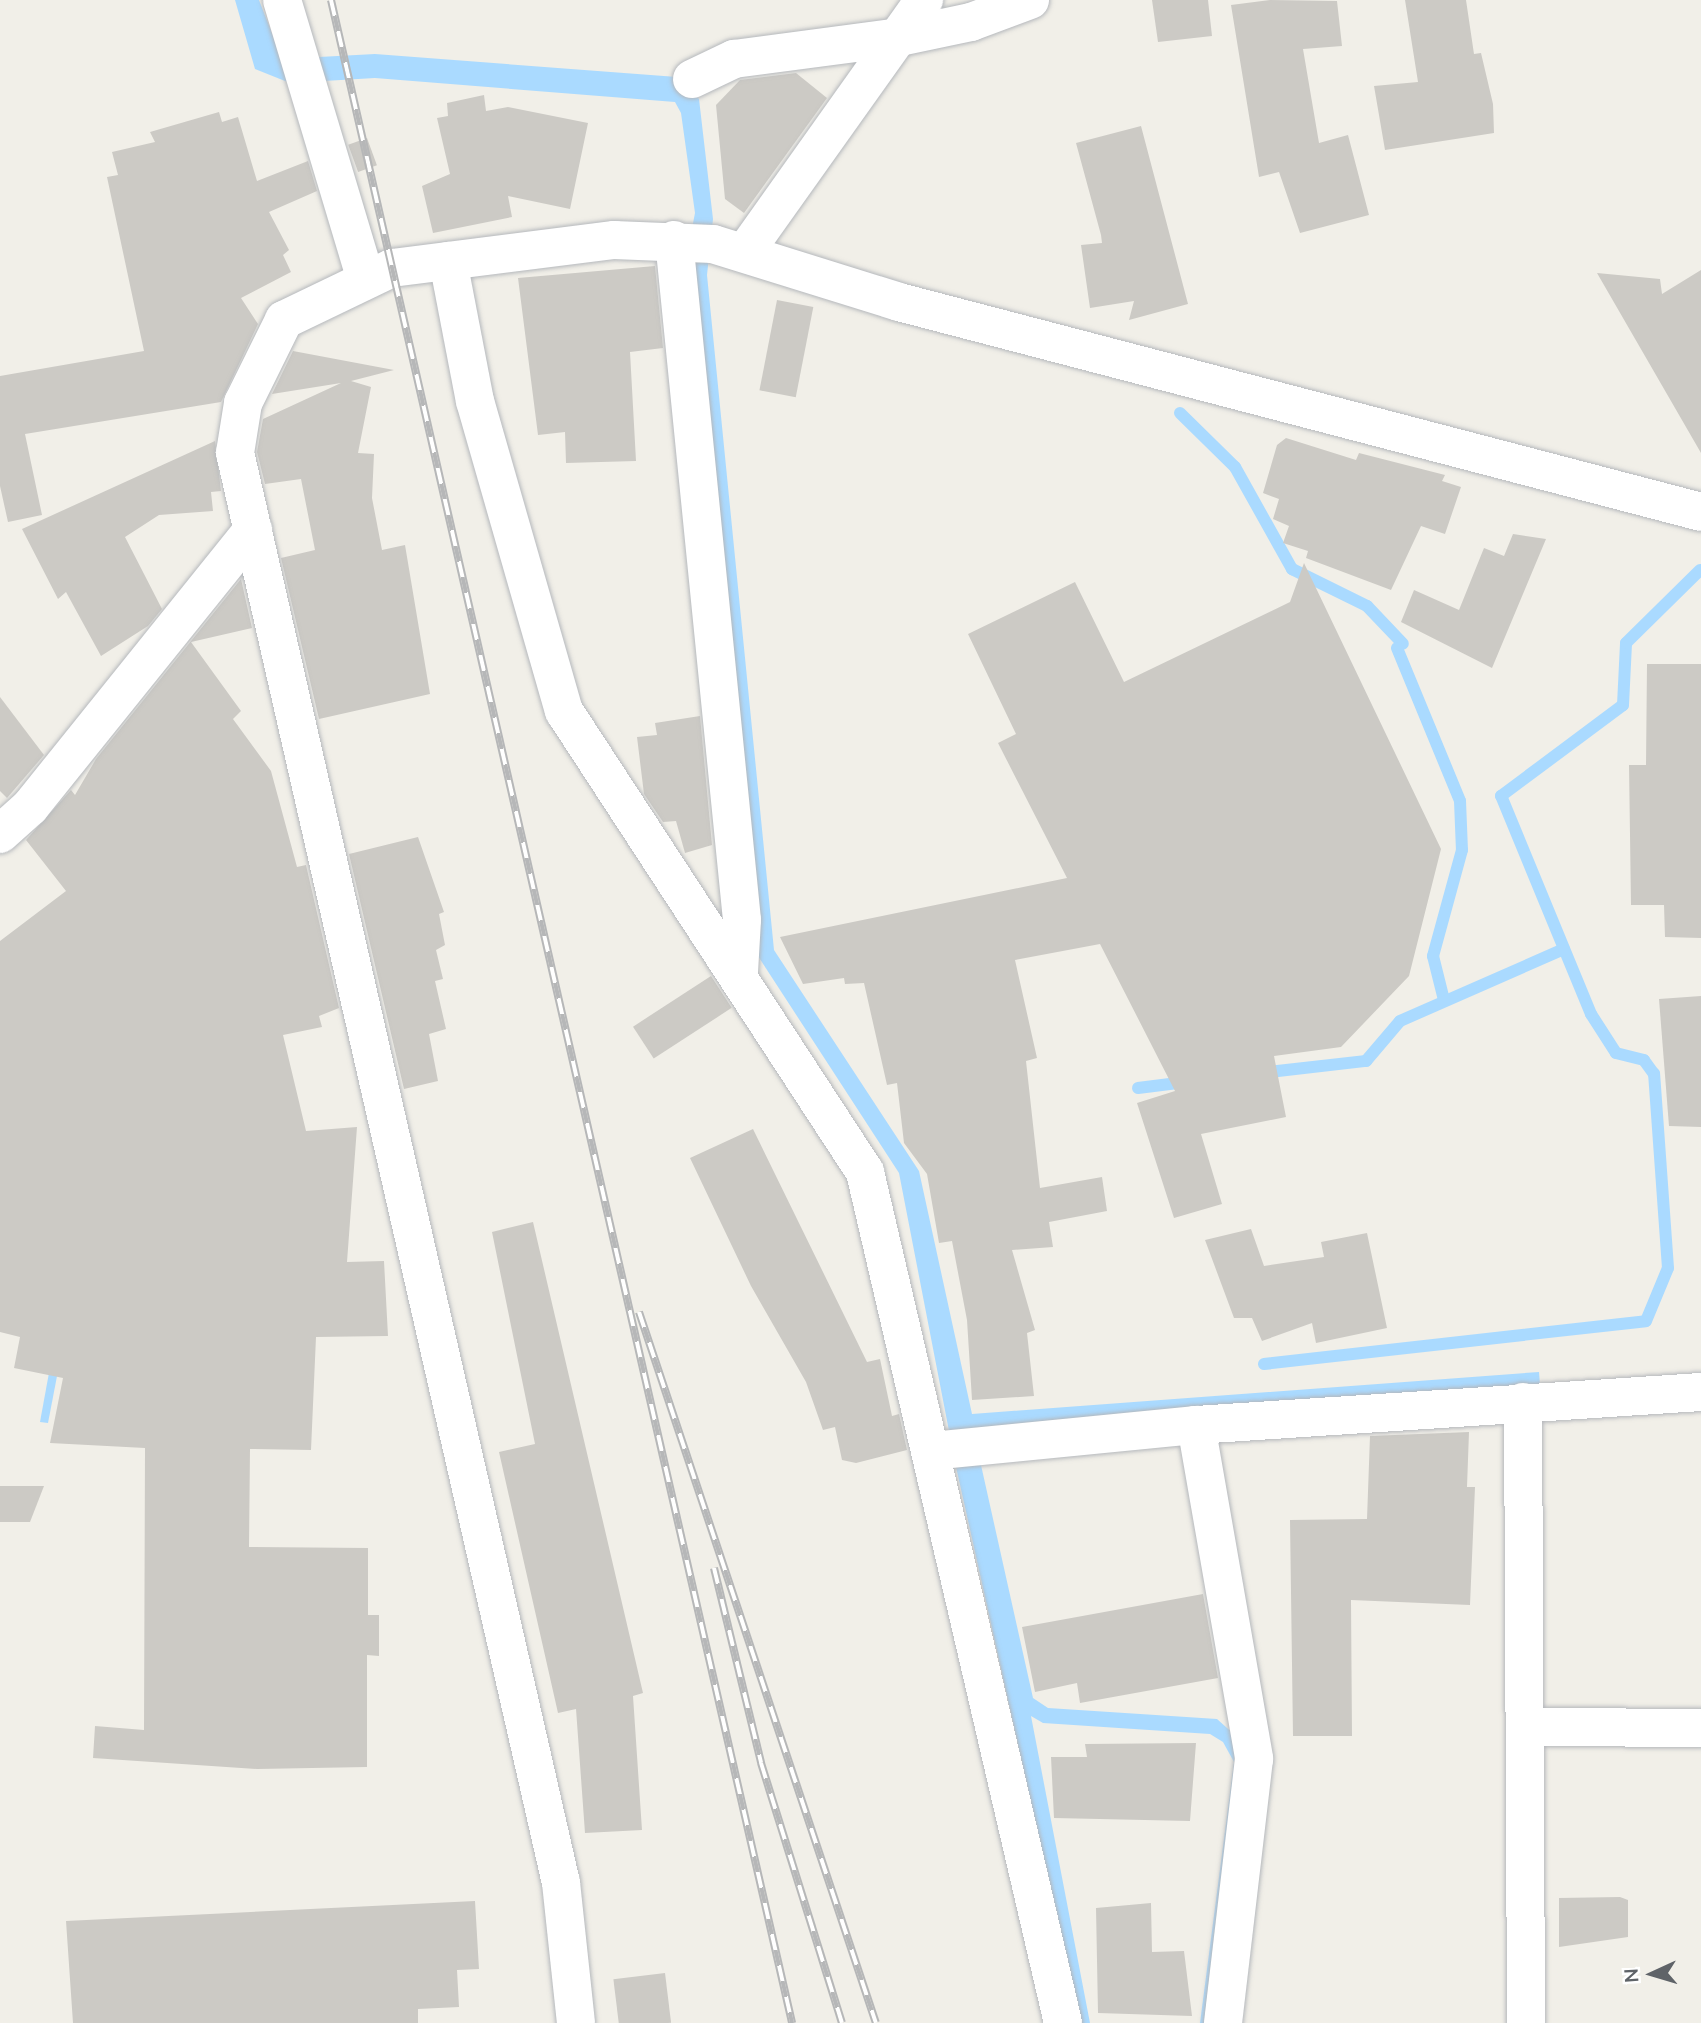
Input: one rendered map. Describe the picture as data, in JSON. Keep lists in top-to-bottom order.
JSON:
{
  "north": "left"
}
